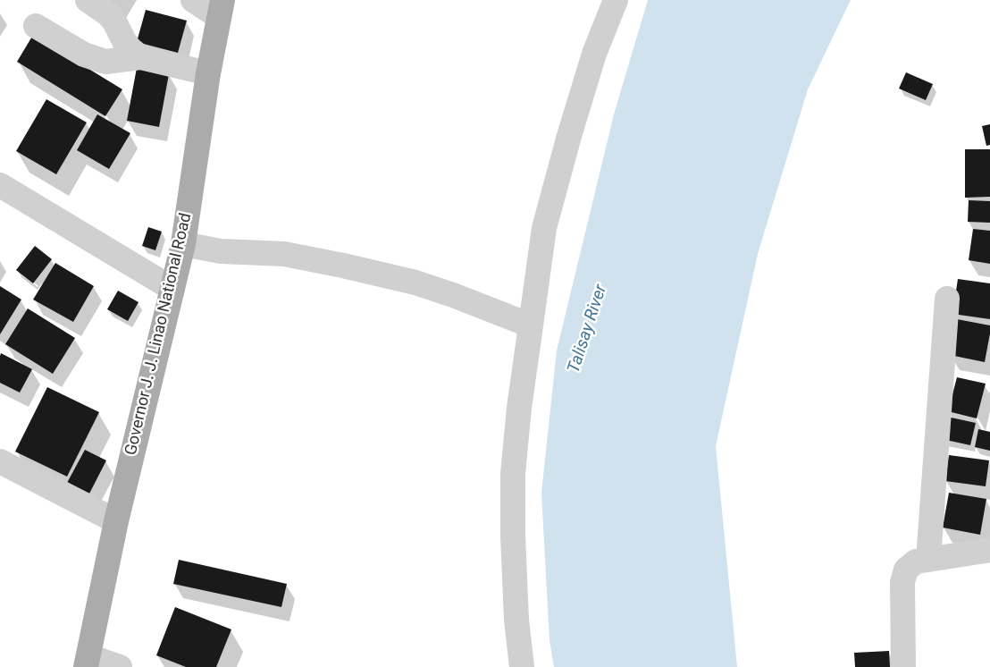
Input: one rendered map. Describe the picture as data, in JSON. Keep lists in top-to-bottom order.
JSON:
{
  "streets": {
    "main road": ["Governor J. J. Linao National Road"]
  },
  "water": ["Talisay River"]
}
